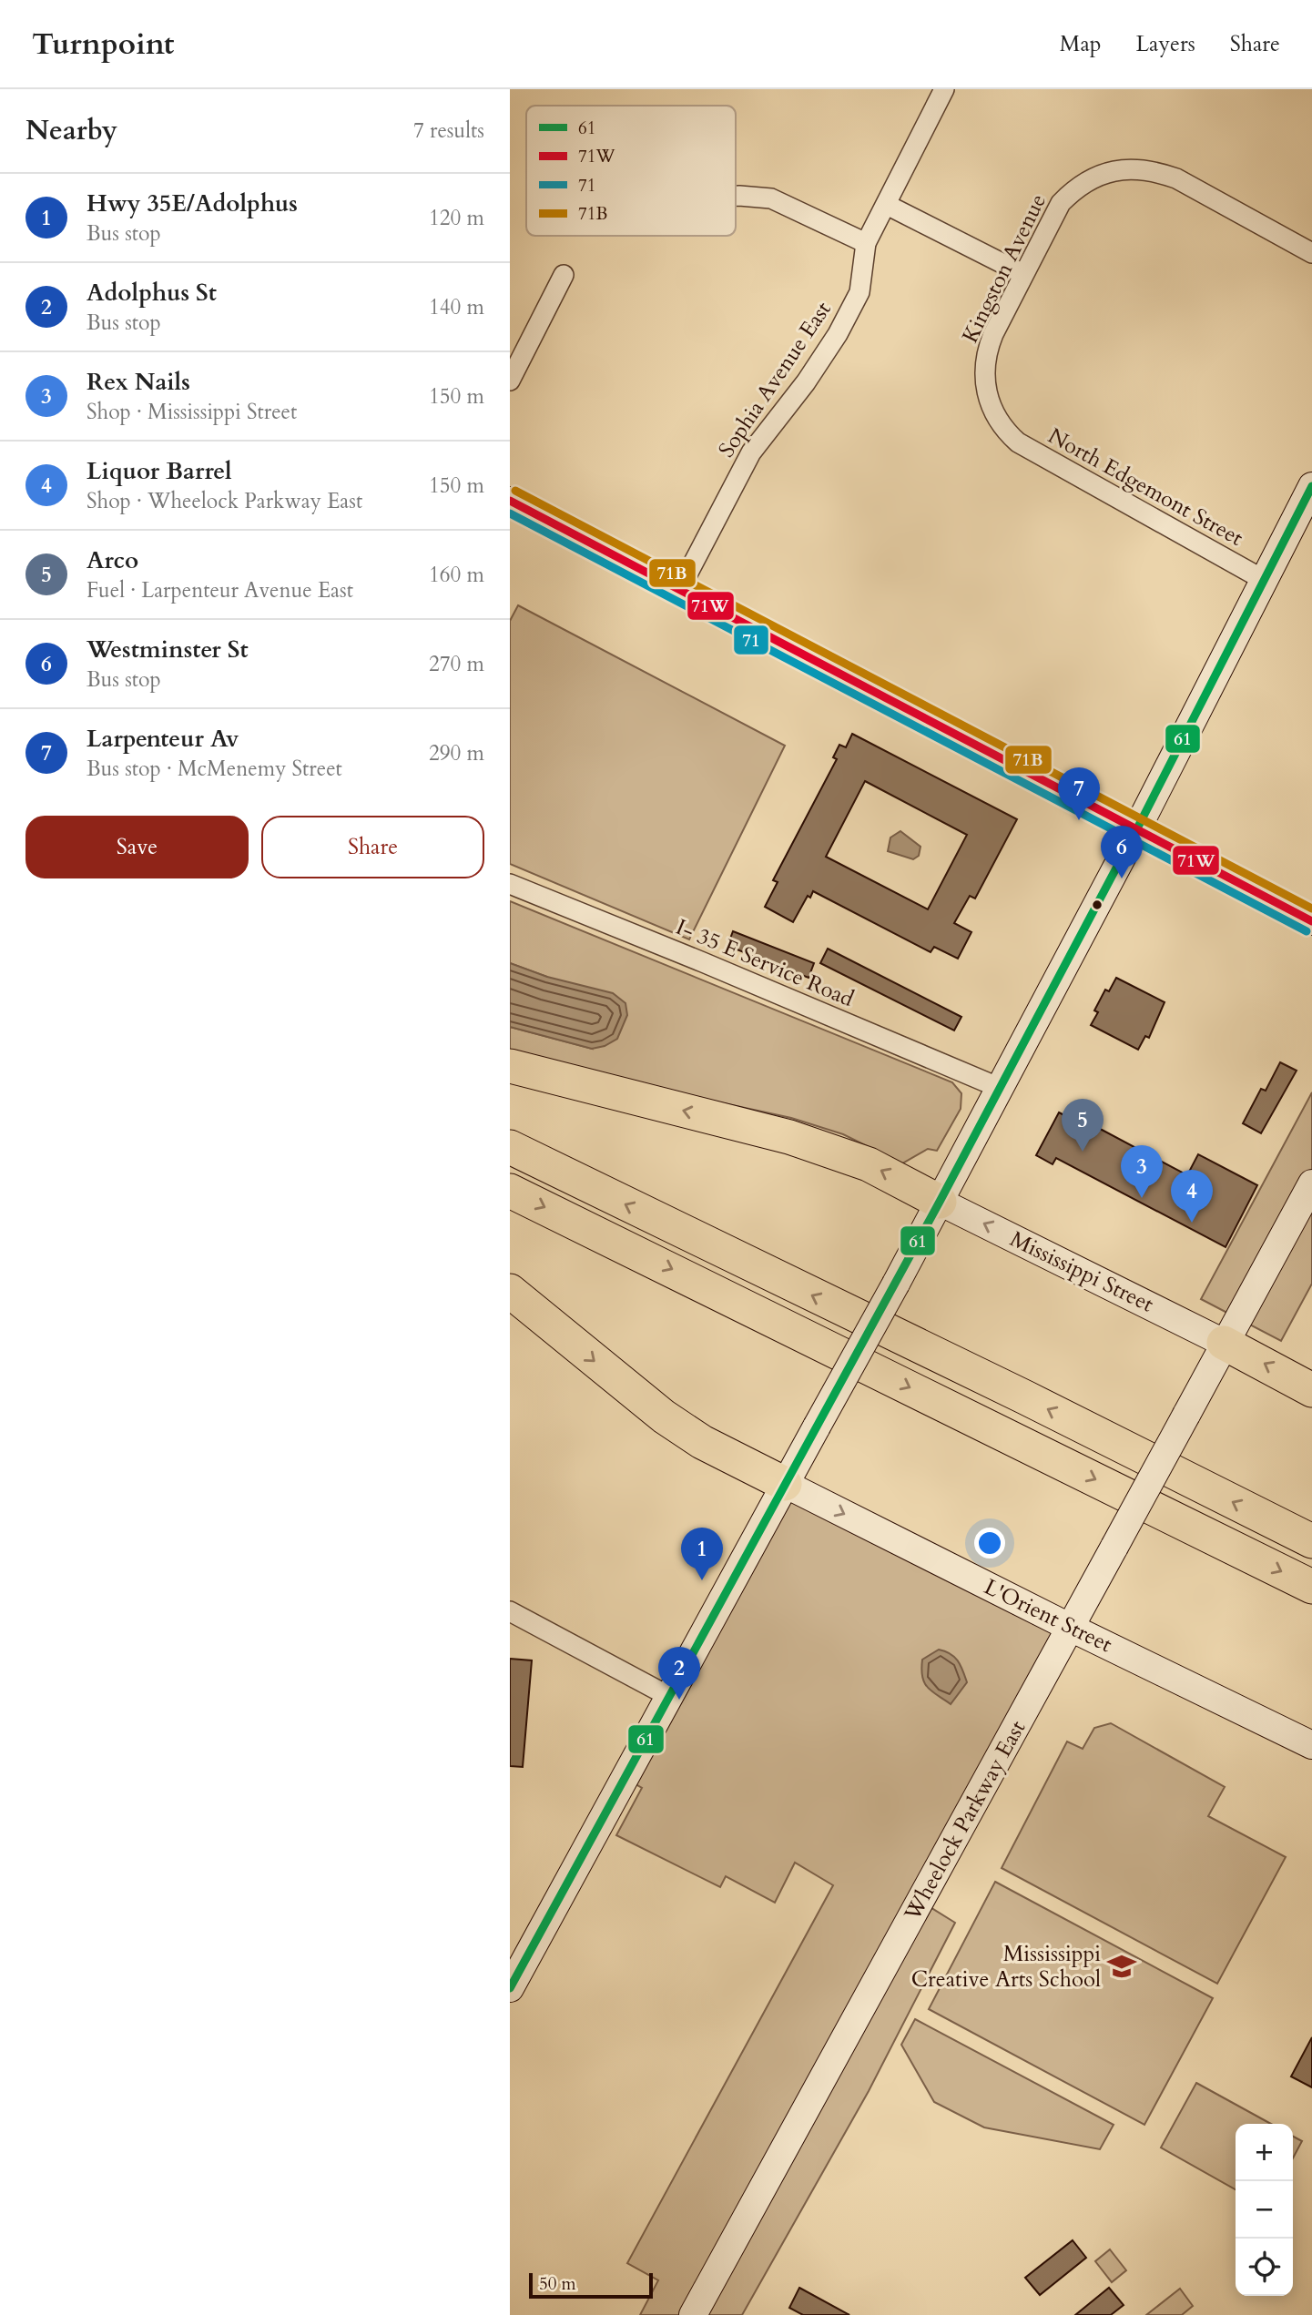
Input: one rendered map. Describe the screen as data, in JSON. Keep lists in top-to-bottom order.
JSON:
{
  "streets": {
    "street": [
      "Kingston Avenue",
      "Sophia Avenue East",
      "North Edgemont Street",
      "I- 35 E Service Road",
      "Mississippi Street",
      "L'Orient Street",
      "Wheelock Parkway East"
    ]
  },
  "crossings": [
    ["Kingston Avenue", "North Edgemont Street"],
    ["Mississippi Street", "Wheelock Parkway East"],
    ["L'Orient Street", "Wheelock Parkway East"]
  ],
  "one_way": ["Mississippi Street", "L'Orient Street"],
  "places": {
    "school or university": ["Mississippi Creative Arts School"]
  },
  "lines": [
    "transit line 61",
    "transit line 71B",
    "transit line 71W",
    "transit line 71"
  ],
  "legend": [
    "61",
    "71W",
    "71",
    "71B"
  ],
  "scale_bar": "50 m",
  "page": {
    "header": "Turnpoint",
    "nav": ["Map", "Layers", "Share"],
    "heading": ["Nearby", "7 results"],
    "list": [
      {
        "mark": "1",
        "name": "Hwy 35E/Adolphus",
        "note": "Bus stop",
        "value": "120 m"
      },
      {
        "mark": "2",
        "name": "Adolphus St",
        "note": "Bus stop",
        "value": "140 m"
      },
      {
        "mark": "3",
        "name": "Rex Nails",
        "note": "Shop · Mississippi Street",
        "value": "150 m"
      },
      {
        "mark": "4",
        "name": "Liquor Barrel",
        "note": "Shop · Wheelock Parkway East",
        "value": "150 m"
      },
      {
        "mark": "5",
        "name": "Arco",
        "note": "Fuel · Larpenteur Avenue East",
        "value": "160 m"
      },
      {
        "mark": "6",
        "name": "Westminster St",
        "note": "Bus stop",
        "value": "270 m"
      },
      {
        "mark": "7",
        "name": "Larpenteur Av",
        "note": "Bus stop · McMenemy Street",
        "value": "290 m"
      }
    ],
    "pins": [
      "7",
      "6",
      "5",
      "3",
      "4",
      "1",
      "2"
    ],
    "buttons": ["Save", "Share"],
    "map_buttons": ["+", "−"],
    "scale": "50 m"
  }
}
